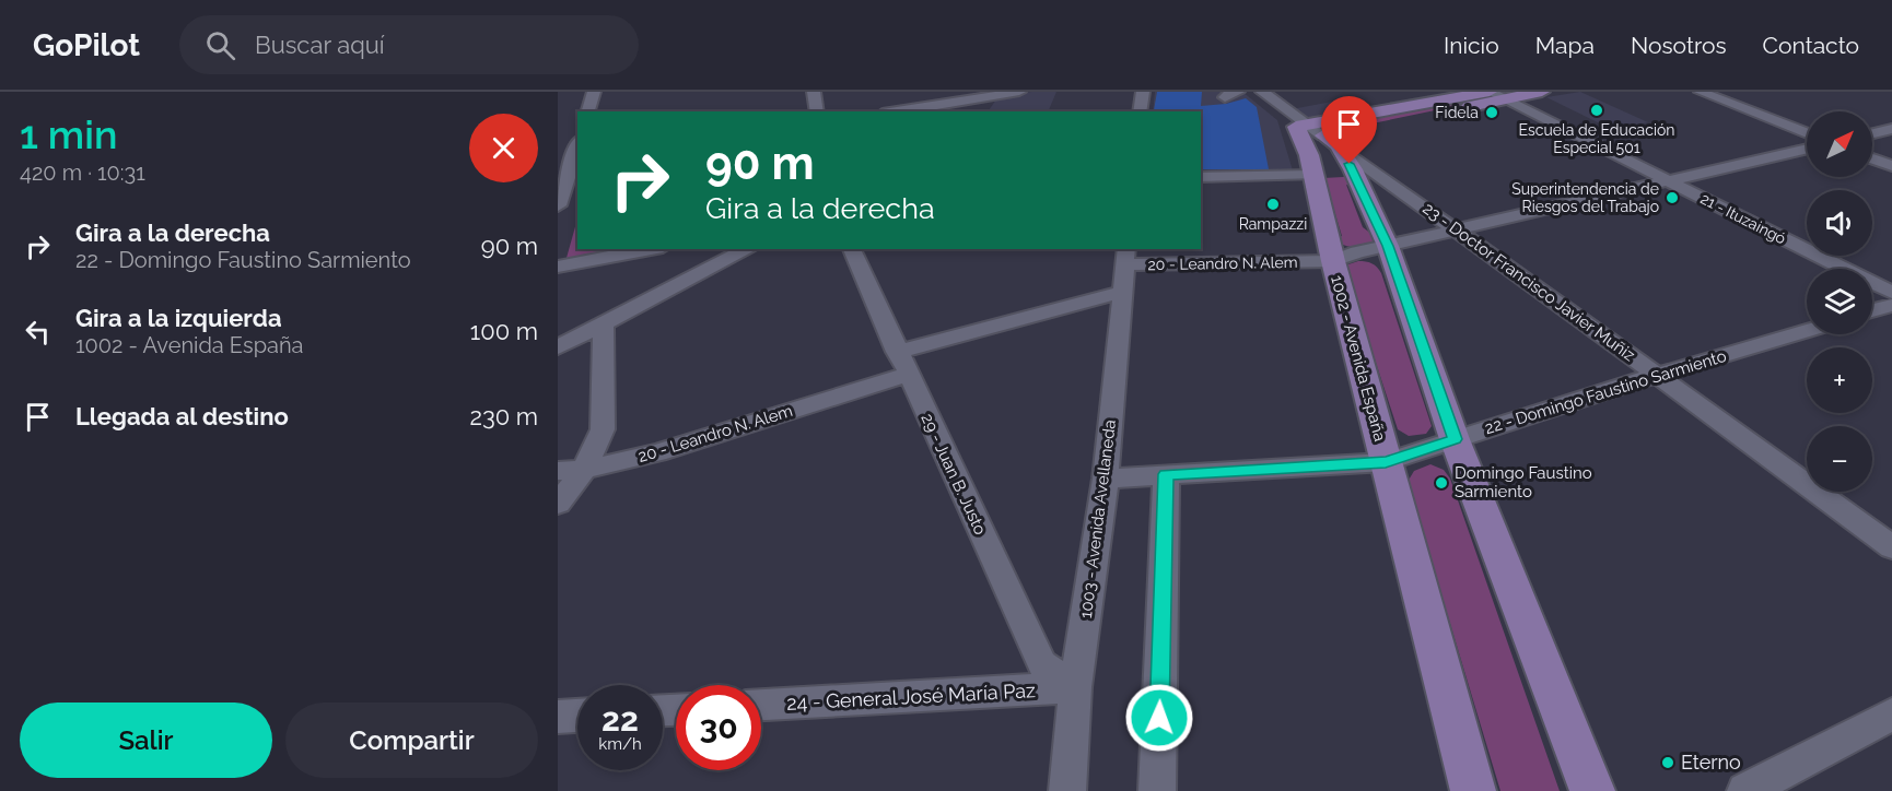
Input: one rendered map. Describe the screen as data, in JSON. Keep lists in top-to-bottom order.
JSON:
{
  "streets": {
    "main road": ["1002 - Avenida España"],
    "street": [
      "21 - Ituzaingó",
      "20 - Leandro N. Alem",
      "23 - Doctor Francisco Javier Muñiz",
      "22 - Domingo Faustino Sarmiento",
      "29 - Juan B. Justo",
      "1003 - Avenida Avellaneda",
      "24 - General José María Paz"
    ]
  },
  "crossings": [
    ["21 - Ituzaingó", "20 - Leandro N. Alem"],
    ["20 - Leandro N. Alem", "23 - Doctor Francisco Javier Muñiz"],
    ["20 - Leandro N. Alem", "1002 - Avenida España"],
    ["20 - Leandro N. Alem", "29 - Juan B. Justo"],
    ["20 - Leandro N. Alem", "1003 - Avenida Avellaneda"],
    ["23 - Doctor Francisco Javier Muñiz", "1002 - Avenida España"],
    ["23 - Doctor Francisco Javier Muñiz", "22 - Domingo Faustino Sarmiento"],
    ["1002 - Avenida España", "22 - Domingo Faustino Sarmiento"],
    ["22 - Domingo Faustino Sarmiento", "1003 - Avenida Avellaneda"],
    ["29 - Juan B. Justo", "1003 - Avenida Avellaneda"],
    ["29 - Juan B. Justo", "24 - General José María Paz"],
    ["1003 - Avenida Avellaneda", "24 - General José María Paz"]
  ],
  "places": [
    "Escuela de Educación Especial 501",
    "Fidela",
    "Superintendencia de Riesgos del Trabajo",
    "Rampazzi",
    "Domingo Faustino Sarmiento",
    "Eterno"
  ],
  "north": "top right",
  "page": {
    "header": "GoPilot",
    "search": "Buscar aquí",
    "nav": [
      "Inicio",
      "Mapa",
      "Nosotros",
      "Contacto"
    ],
    "heading": ["1 min", "420 m · 10:31"],
    "map_buttons": ["+", "−"],
    "turn": ["90 m", "Gira a la derecha"],
    "list": [
      {
        "name": "Gira a la derecha",
        "note": "22 - Domingo Faustino Sarmiento",
        "value": "90 m"
      },
      {
        "name": "Gira a la izquierda",
        "note": "1002 - Avenida España",
        "value": "100 m"
      },
      {
        "name": "Llegada al destino",
        "value": "230 m"
      }
    ],
    "speed": "22 km/h",
    "limit": "30",
    "buttons": ["Salir", "Compartir"]
  }
}
